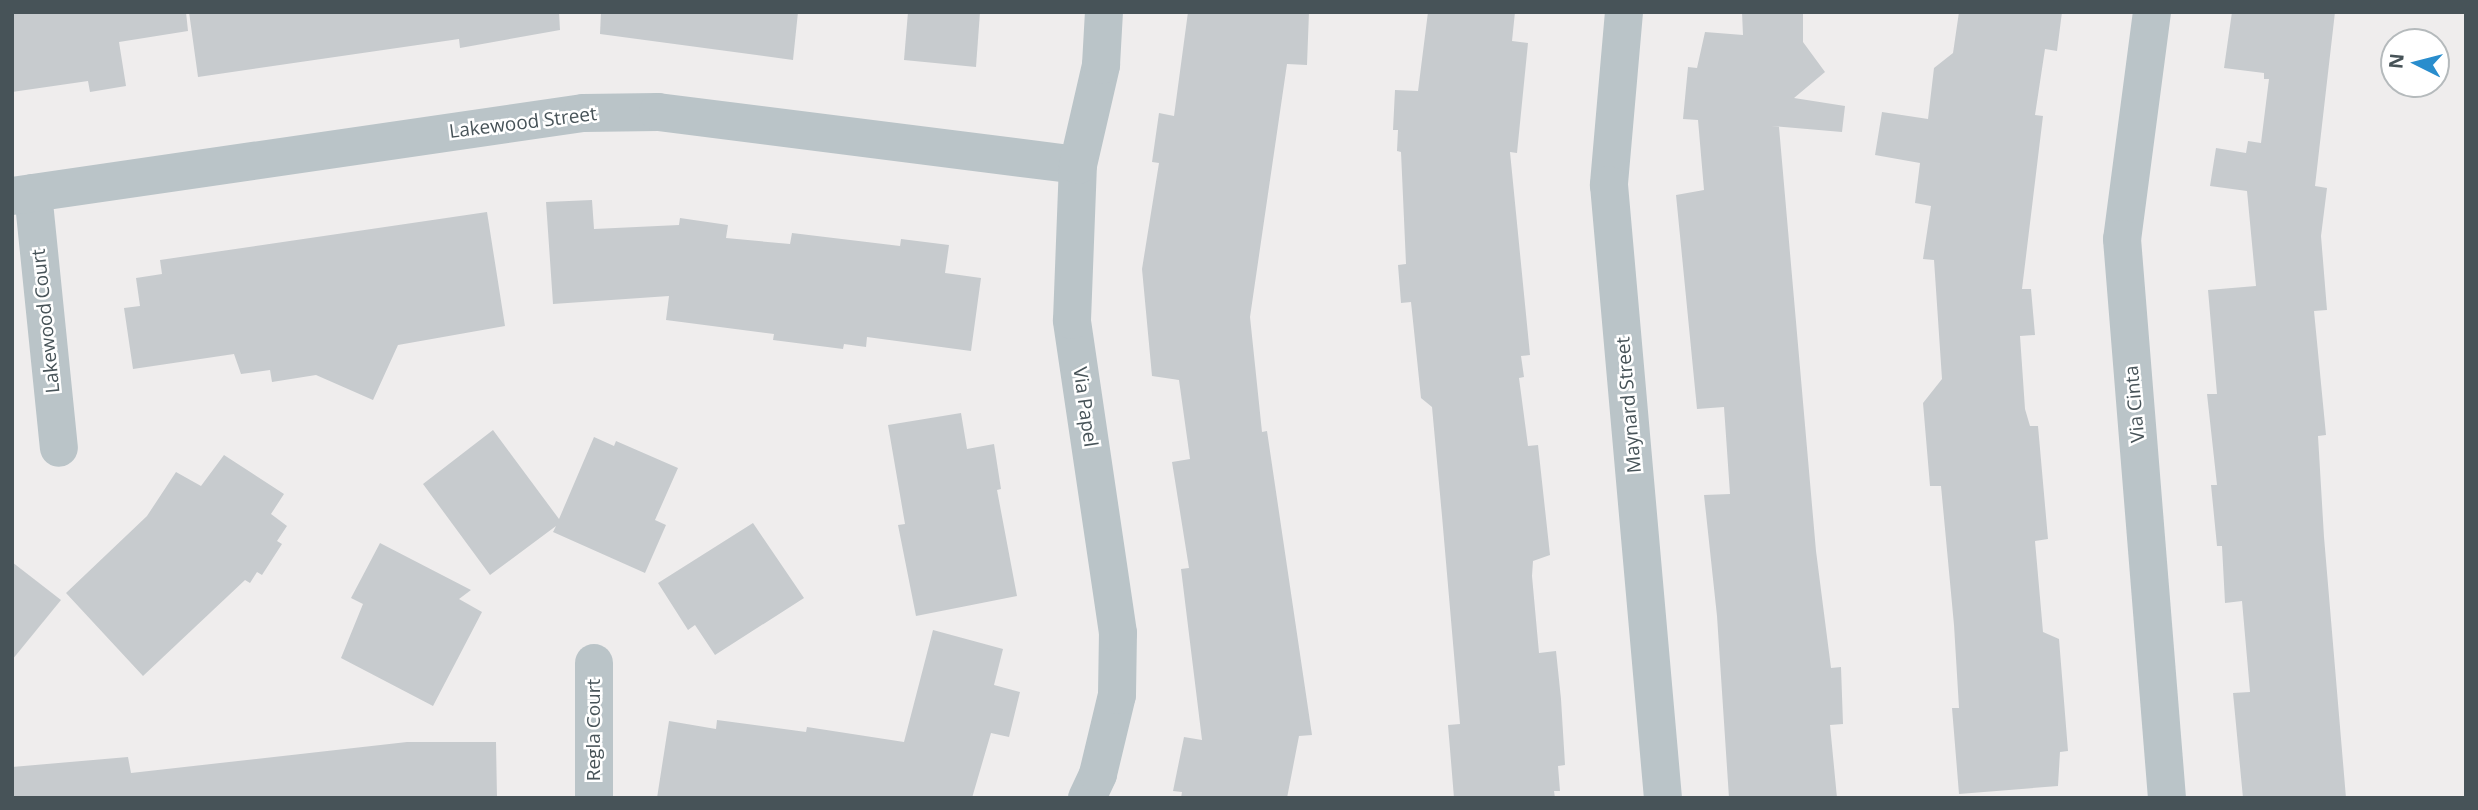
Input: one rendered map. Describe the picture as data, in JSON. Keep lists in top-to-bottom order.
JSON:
{
  "streets": {
    "street": [
      "Lakewood Street",
      "Lakewood Court",
      "Via Cinta",
      "Maynard Street",
      "Via Papel",
      "Regla Court"
    ]
  },
  "crossings": [
    ["Lakewood Street", "Lakewood Court"],
    ["Lakewood Street", "Via Papel"]
  ],
  "north": "left"
}
